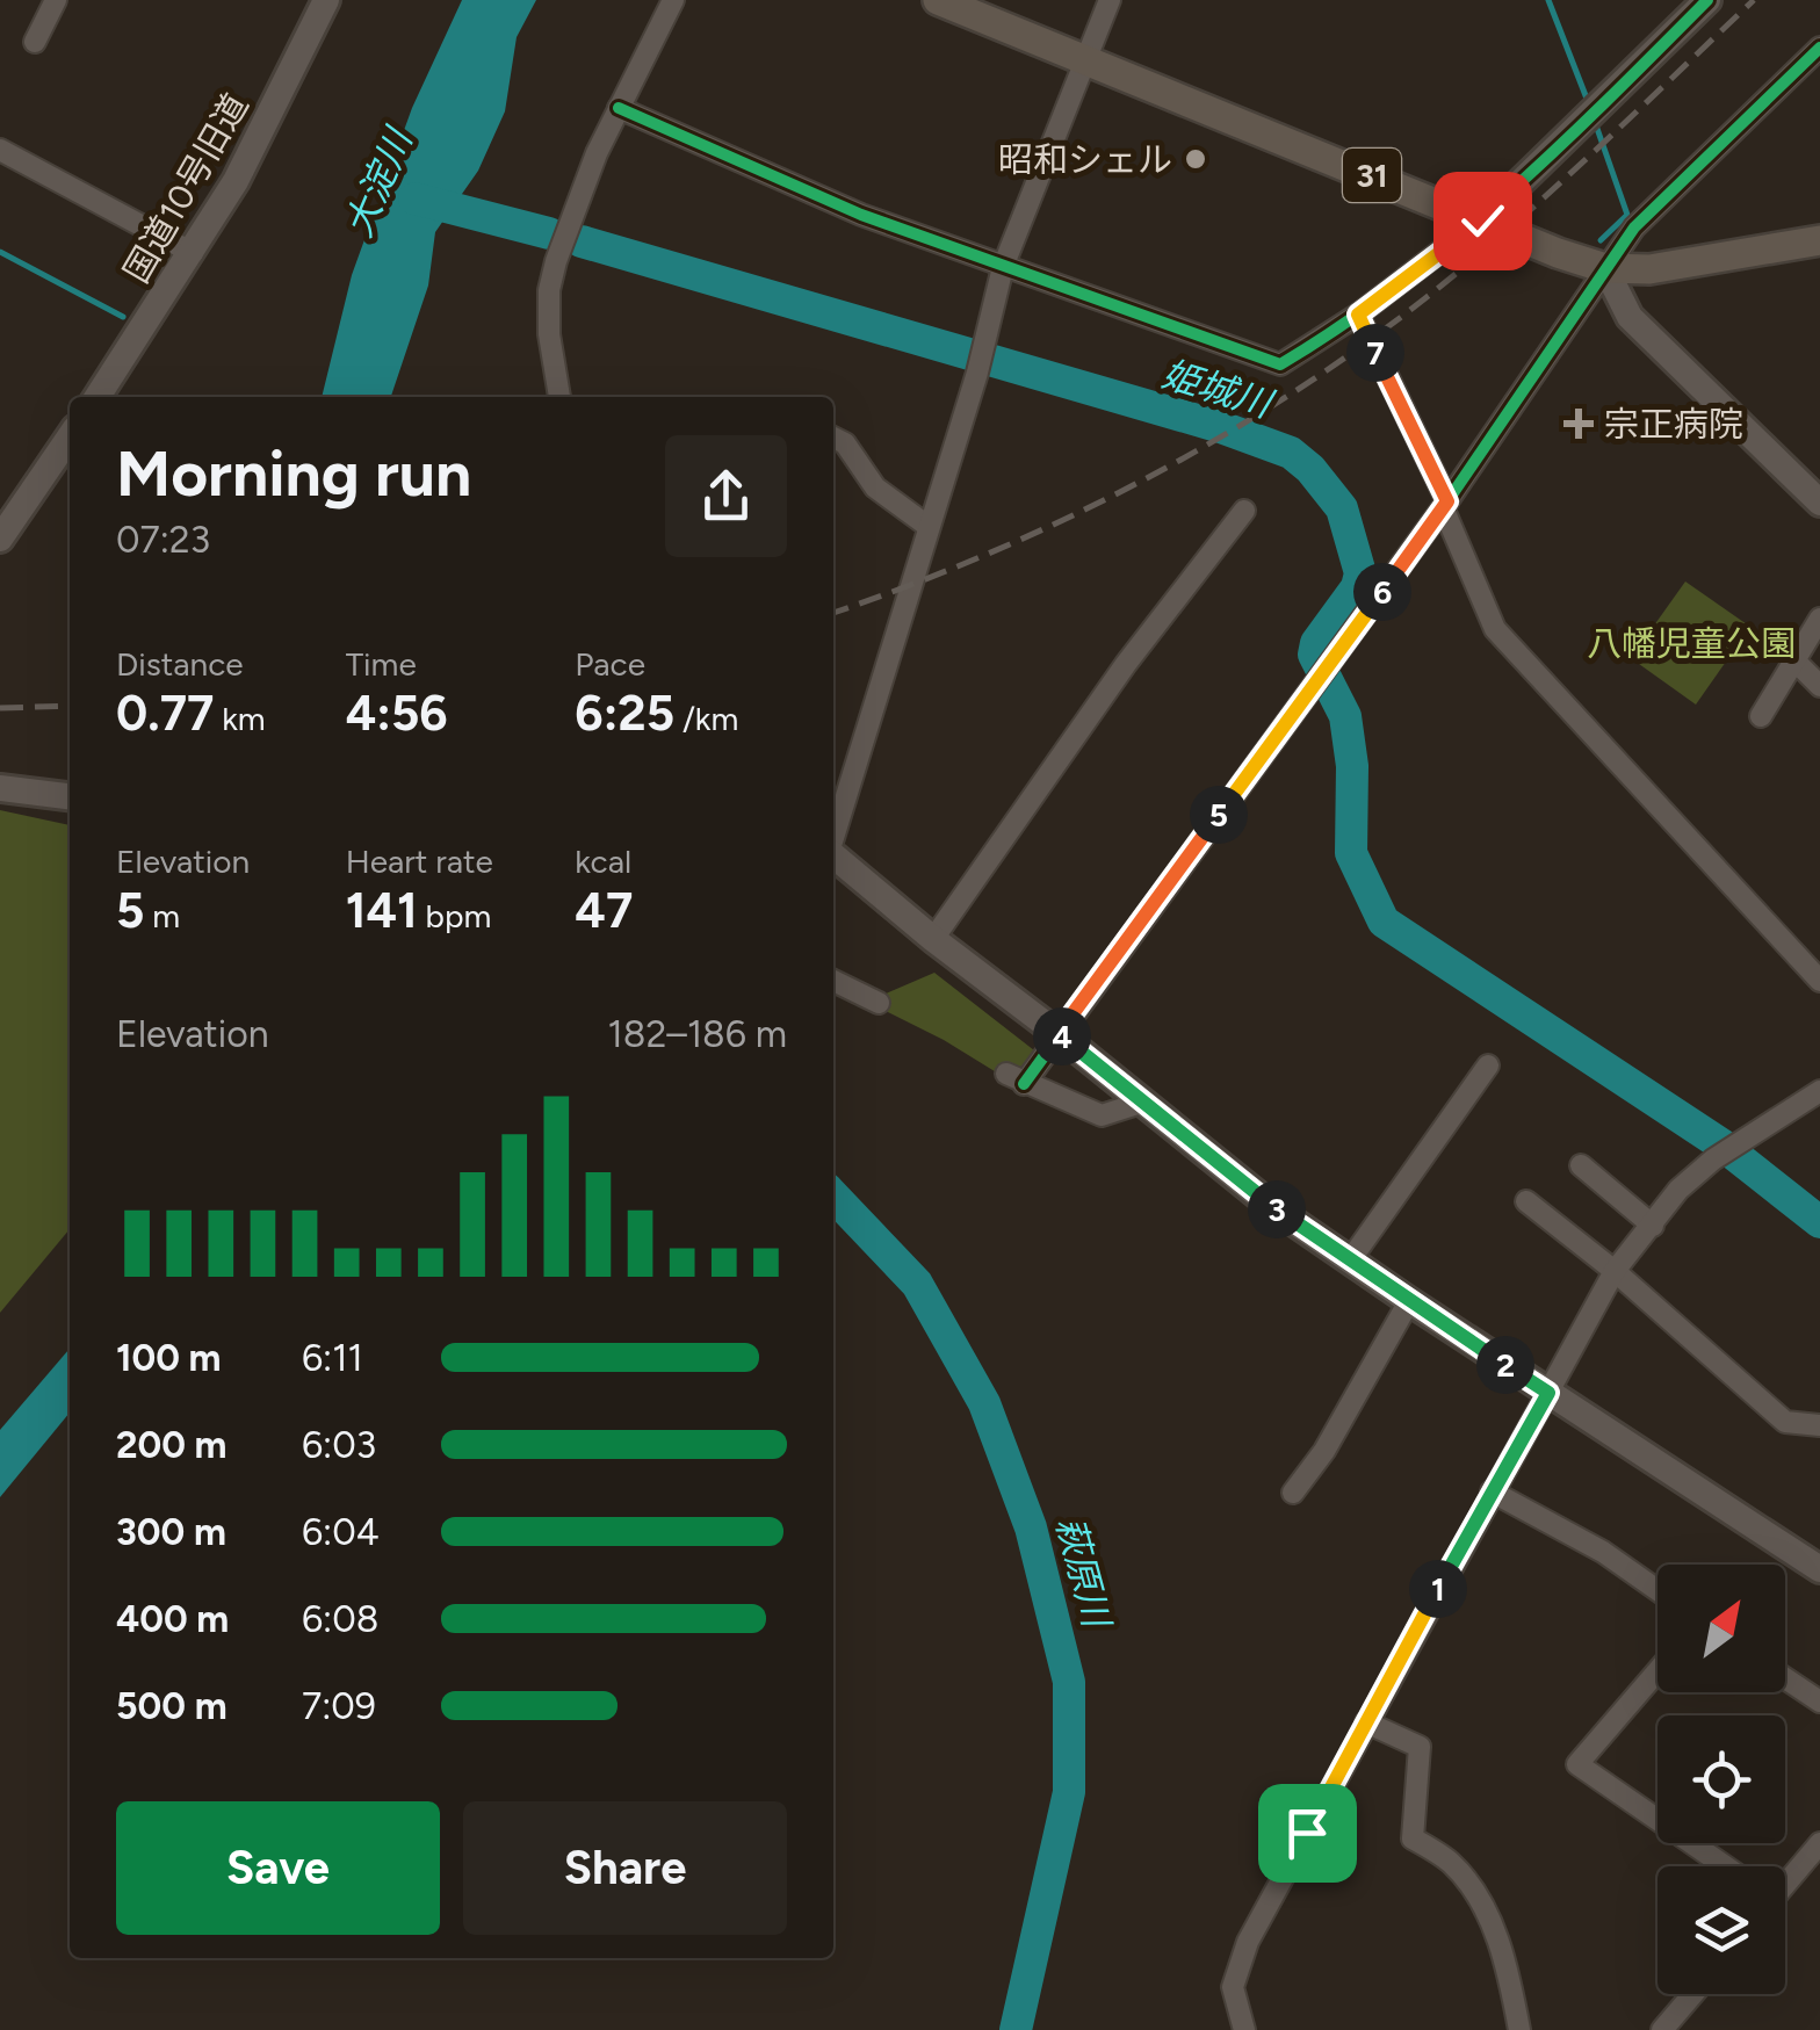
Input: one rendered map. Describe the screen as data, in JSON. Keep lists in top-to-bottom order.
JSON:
{
  "streets": {
    "main road": ["31"],
    "street": ["国道10号旧道"]
  },
  "water": ["大淀川", "姫城川", "萩原川"],
  "parks": ["八幡児童公園"],
  "places": {
    "other": ["昭和シェル"],
    "health": ["宗正病院"]
  },
  "north": "top right",
  "page": {
    "pins": [
      "7",
      "6",
      "5",
      "4",
      "3",
      "2",
      "1"
    ],
    "heading": ["Morning run", "07:23"],
    "stats": [
      ["Distance", "0.77 km"],
      ["Time", "4:56"],
      ["Pace", "6:25 /km"],
      ["Elevation", "5 m"],
      ["Heart rate", "141 bpm"],
      ["kcal", "47"]
    ],
    "chart": ["Elevation", "182–186 m"],
    "list": [
      {
        "name": "100 m",
        "note": "6:11"
      },
      {
        "name": "200 m",
        "note": "6:03"
      },
      {
        "name": "300 m",
        "note": "6:04"
      },
      {
        "name": "400 m",
        "note": "6:08"
      },
      {
        "name": "500 m",
        "note": "7:09"
      }
    ],
    "buttons": ["Save", "Share"]
  }
}
